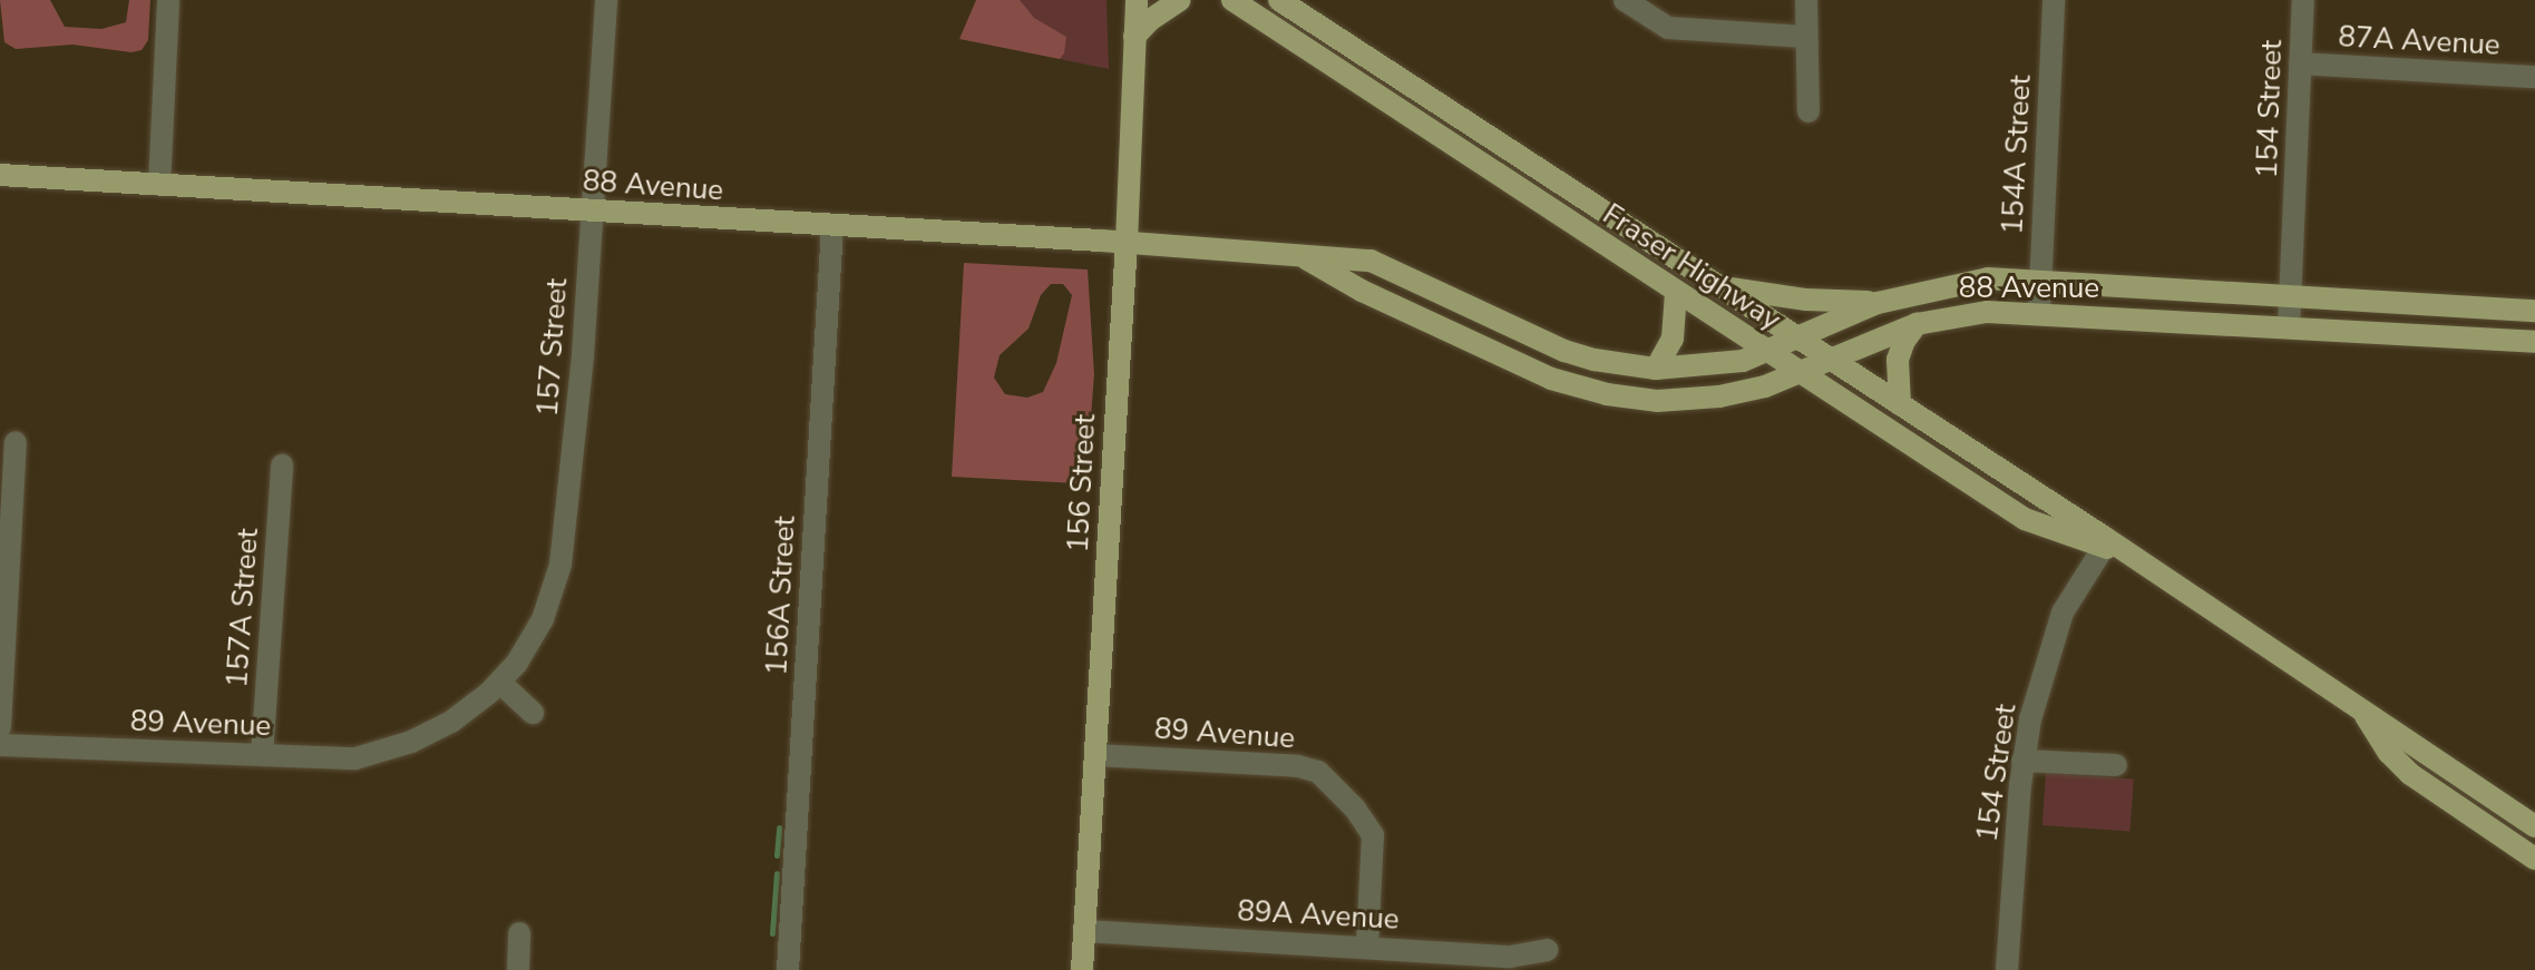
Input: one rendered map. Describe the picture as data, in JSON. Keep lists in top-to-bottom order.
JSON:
{
  "streets": {
    "main road": ["88 Avenue", "Fraser Highway", "156 Street"],
    "street": [
      "87A Avenue",
      "154 Street",
      "154A Street",
      "157 Street",
      "156A Street",
      "157A Street",
      "89 Avenue",
      "89A Avenue"
    ]
  },
  "crossings": [
    ["87A Avenue", "154 Street"],
    ["154 Street", "88 Avenue"],
    ["154 Street", "Fraser Highway"],
    ["154A Street", "88 Avenue"],
    ["88 Avenue", "Fraser Highway"],
    ["88 Avenue", "157 Street"],
    ["88 Avenue", "156 Street"],
    ["88 Avenue", "156A Street"],
    ["157 Street", "89 Avenue"],
    ["156 Street", "89 Avenue"],
    ["156 Street", "89A Avenue"],
    ["157A Street", "89 Avenue"],
    ["89 Avenue", "89A Avenue"]
  ]
}
